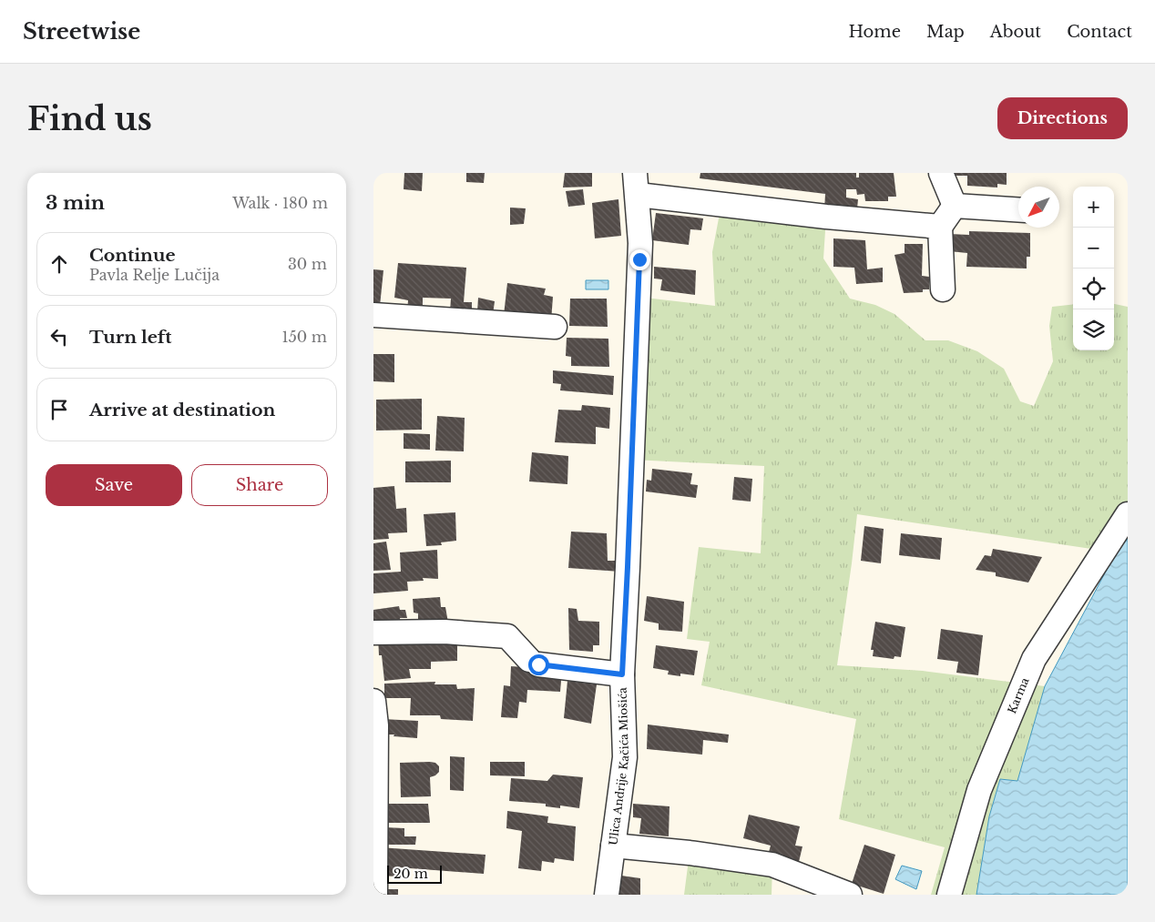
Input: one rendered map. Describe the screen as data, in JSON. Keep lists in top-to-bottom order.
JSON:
{
  "streets": {
    "street": ["Karma", "Ulica Andrije Kačića Miošića"]
  },
  "scale_bar": "20 m",
  "north": "bottom left",
  "page": {
    "header": "Streetwise",
    "nav": [
      "Home",
      "Map",
      "About",
      "Contact"
    ],
    "buttons": [
      "Directions",
      ["Save", "Share"]
    ],
    "title": "Find us",
    "heading": ["3 min", "Walk · 180 m"],
    "map_buttons": ["+", "−"],
    "list": [
      ["Continue", "Pavla Relje Lučija", "30 m"],
      ["Turn left", "150 m"],
      "Arrive at destination"
    ],
    "scale": "20 m"
  }
}
